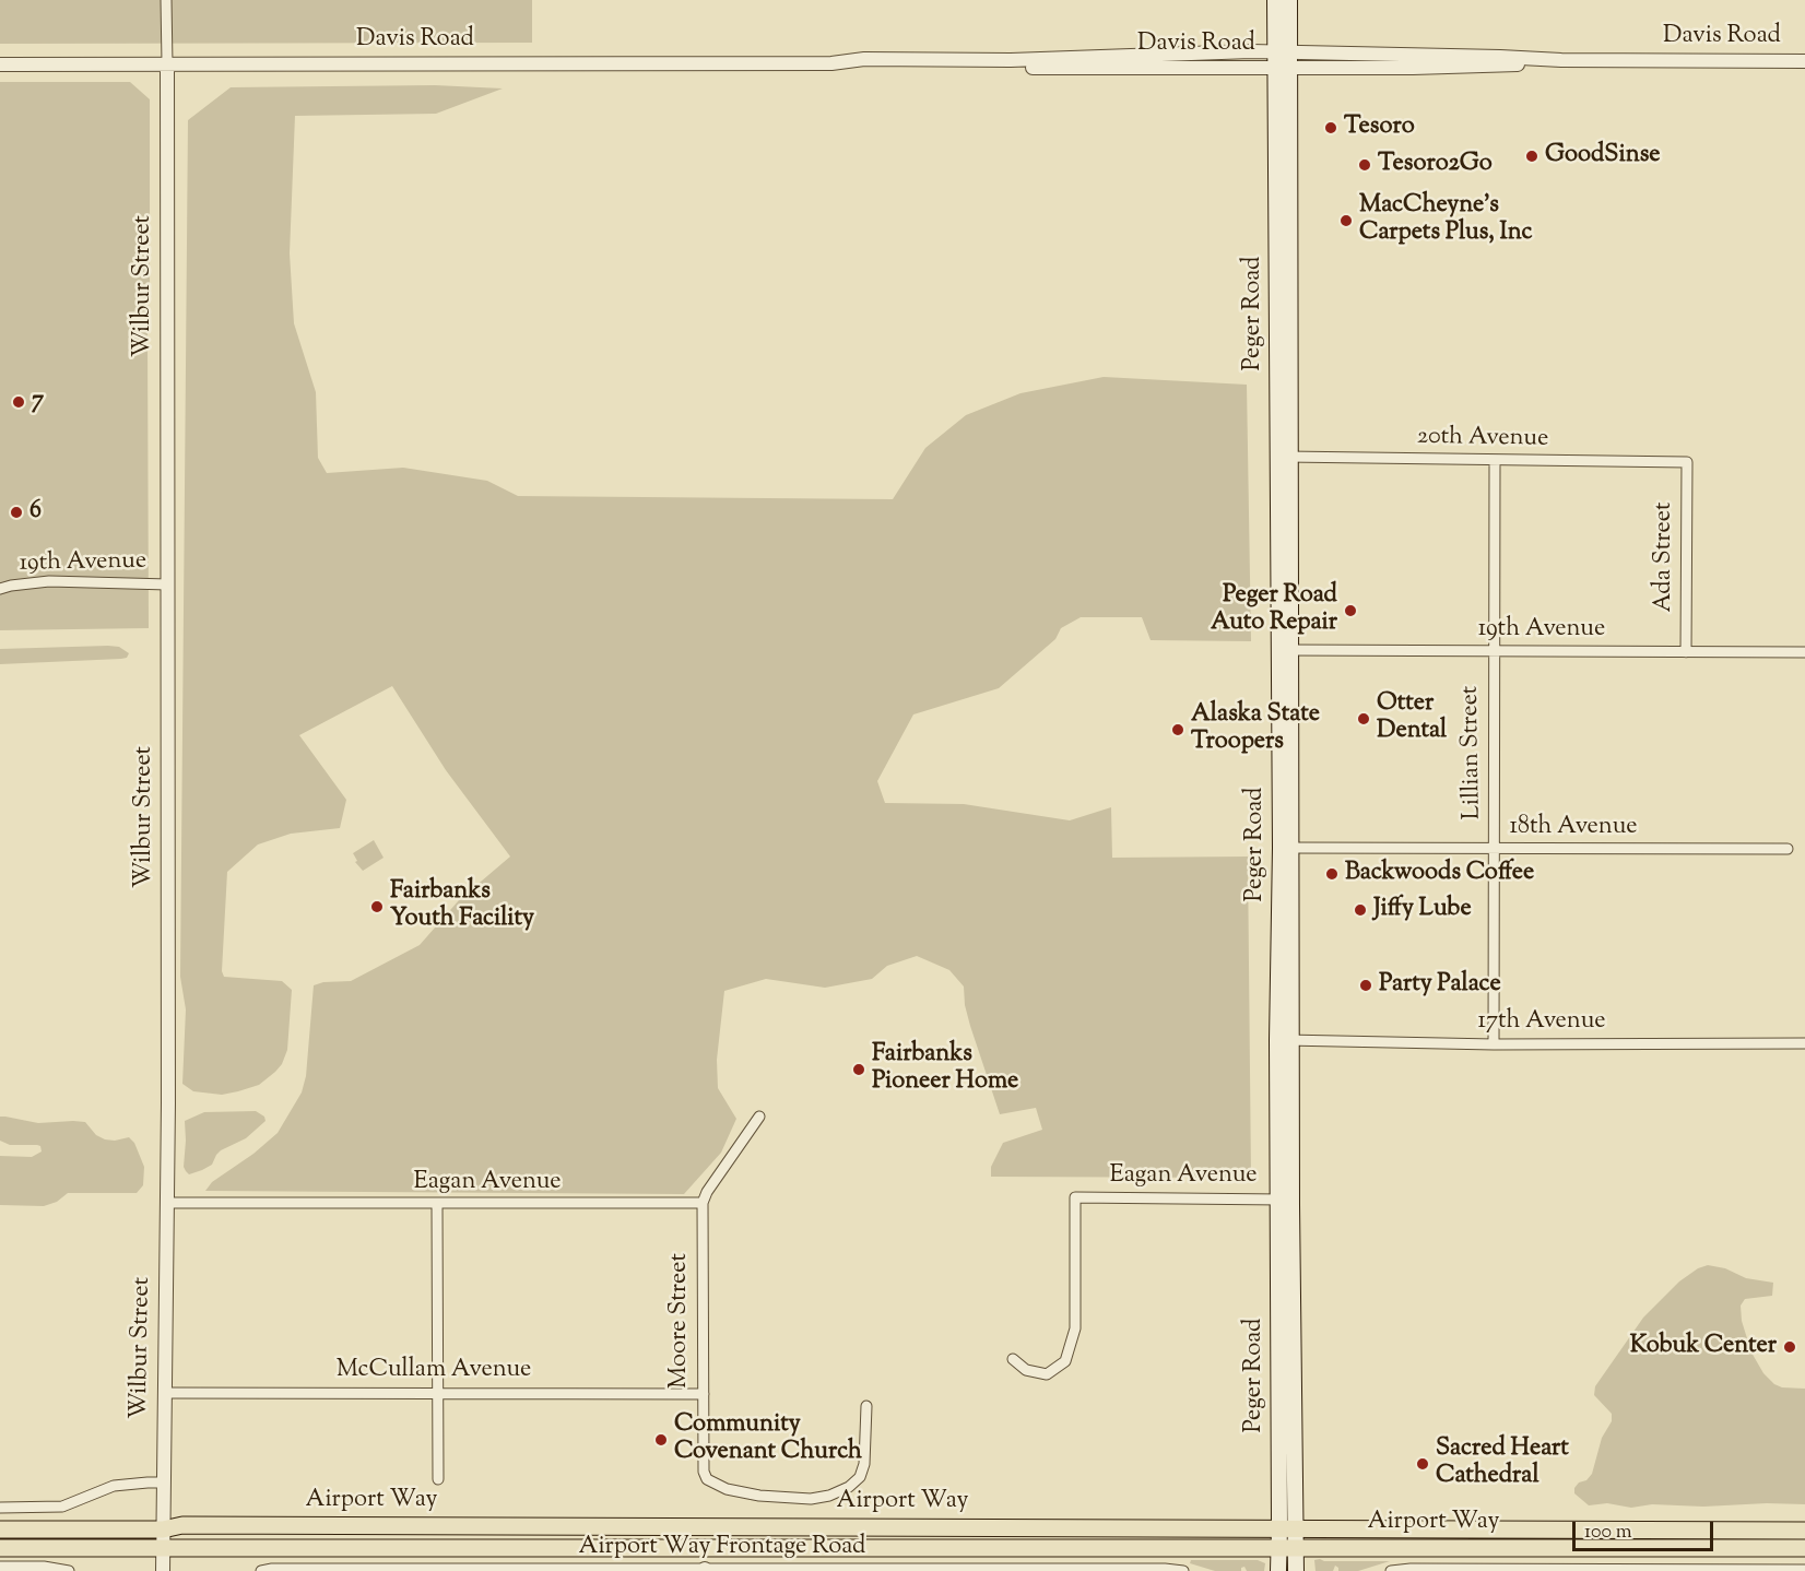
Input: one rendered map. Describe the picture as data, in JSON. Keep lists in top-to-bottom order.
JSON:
{
  "streets": {
    "main road": ["Peger Road", "Airport Way"],
    "street": [
      "Davis Road",
      "Wilbur Street",
      "20th Avenue",
      "Ada Street",
      "19th Avenue",
      "Lillian Street",
      "18th Avenue",
      "17th Avenue",
      "Eagan Avenue",
      "Moore Street",
      "McCullam Avenue",
      "Airport Way Frontage Road"
    ]
  },
  "crossings": [
    ["Davis Road", "Wilbur Street"],
    ["Davis Road", "Peger Road"],
    ["Wilbur Street", "19th Avenue"],
    ["Wilbur Street", "Eagan Avenue"],
    ["Wilbur Street", "McCullam Avenue"],
    ["Wilbur Street", "Airport Way"],
    ["Peger Road", "20th Avenue"],
    ["Peger Road", "19th Avenue"],
    ["Peger Road", "18th Avenue"],
    ["Peger Road", "17th Avenue"],
    ["Peger Road", "Eagan Avenue"],
    ["Peger Road", "Airport Way"],
    ["20th Avenue", "Ada Street"],
    ["20th Avenue", "Lillian Street"],
    ["Ada Street", "19th Avenue"],
    ["19th Avenue", "Lillian Street"],
    ["Lillian Street", "18th Avenue"],
    ["Lillian Street", "17th Avenue"],
    ["Eagan Avenue", "Moore Street"],
    ["Moore Street", "McCullam Avenue"]
  ],
  "places": [
    "Tesoro",
    "GoodSinse",
    "Tesoro2Go",
    "MacCheyne's Carpets Plus, Inc",
    "7",
    "6",
    "Peger Road Auto Repair",
    "Otter Dental",
    "Alaska State Troopers",
    "Backwoods Coffee",
    "Fairbanks Youth Facility",
    "Jiffy Lube",
    "Party Palace",
    "Fairbanks Pioneer Home",
    "Kobuk Center",
    "Community Covenant Church",
    "Sacred Heart Cathedral"
  ],
  "scale_bar": "100 m"
}
